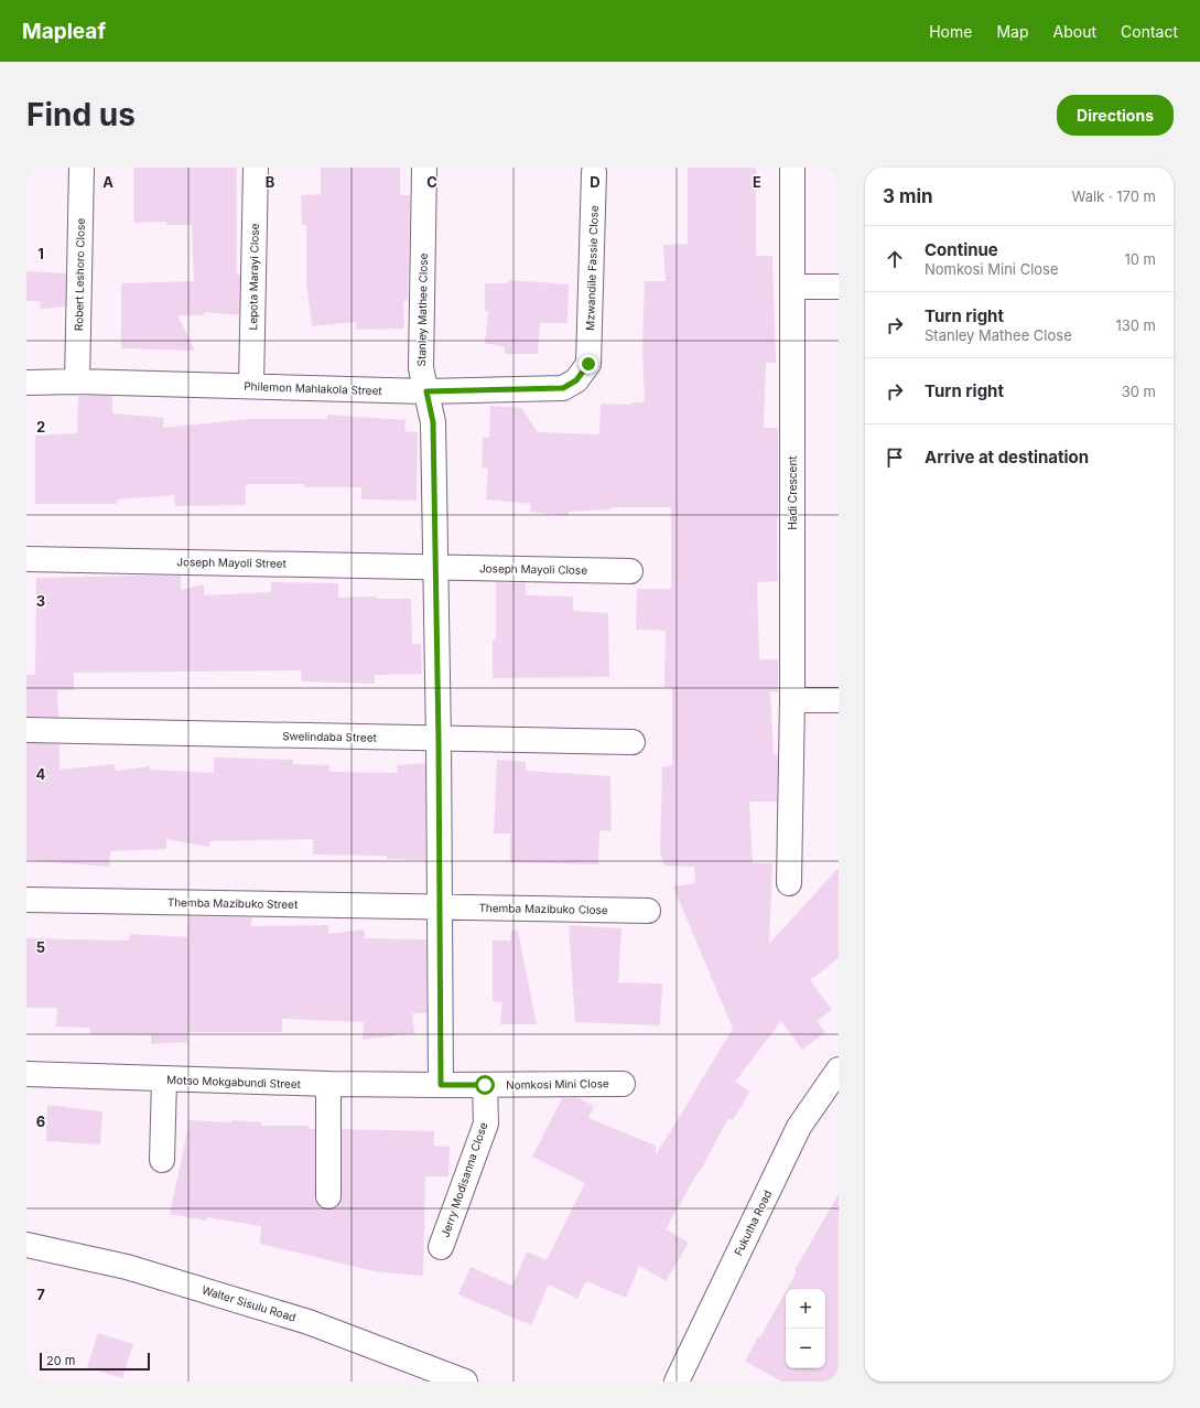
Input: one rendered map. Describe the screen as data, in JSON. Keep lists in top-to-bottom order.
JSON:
{
  "streets": {
    "street": [
      "Mzwandile Fassie Close",
      "Robert Leshoro Close",
      "Lepota Marayi Close",
      "Stanley Mathee Close",
      "Philemon Mahlakola Street",
      "Hadi Crescent",
      "Joseph Mayoli Street",
      "Joseph Mayoli Close",
      "Swelindaba Street",
      "Themba Mazibuko Street",
      "Themba Mazibuko Close",
      "Motso Mokgabundi Street",
      "Nomkosi Mini Close",
      "Jerry Modisanna Close",
      "Fukutha Road",
      "Walter Sisulu Road"
    ]
  },
  "crossings": [
    ["Mzwandile Fassie Close", "Philemon Mahlakola Street"],
    ["Robert Leshoro Close", "Philemon Mahlakola Street"],
    ["Lepota Marayi Close", "Philemon Mahlakola Street"],
    ["Stanley Mathee Close", "Philemon Mahlakola Street"],
    ["Stanley Mathee Close", "Joseph Mayoli Street"],
    ["Stanley Mathee Close", "Joseph Mayoli Close"],
    ["Stanley Mathee Close", "Swelindaba Street"],
    ["Stanley Mathee Close", "Themba Mazibuko Street"],
    ["Stanley Mathee Close", "Themba Mazibuko Close"],
    ["Stanley Mathee Close", "Motso Mokgabundi Street"],
    ["Stanley Mathee Close", "Nomkosi Mini Close"],
    ["Joseph Mayoli Street", "Joseph Mayoli Close"],
    ["Themba Mazibuko Street", "Themba Mazibuko Close"],
    ["Motso Mokgabundi Street", "Nomkosi Mini Close"],
    ["Nomkosi Mini Close", "Jerry Modisanna Close"]
  ],
  "scale_bar": "20 m",
  "page": {
    "header": "Mapleaf",
    "nav": [
      "Home",
      "Map",
      "About",
      "Contact"
    ],
    "buttons": "Directions",
    "title": "Find us",
    "heading": ["3 min", "Walk · 170 m"],
    "list": [
      ["Continue", "Nomkosi Mini Close", "10 m"],
      ["Turn right", "Stanley Mathee Close", "130 m"],
      ["Turn right", "30 m"],
      "Arrive at destination"
    ],
    "map_buttons": ["+", "−"],
    "scale": "20 m"
  },
  "grid": {
    "columns": [
      "A",
      "B",
      "C",
      "D",
      "E"
    ],
    "rows": [
      "1",
      "2",
      "3",
      "4",
      "5",
      "6",
      "7"
    ]
  }
}
